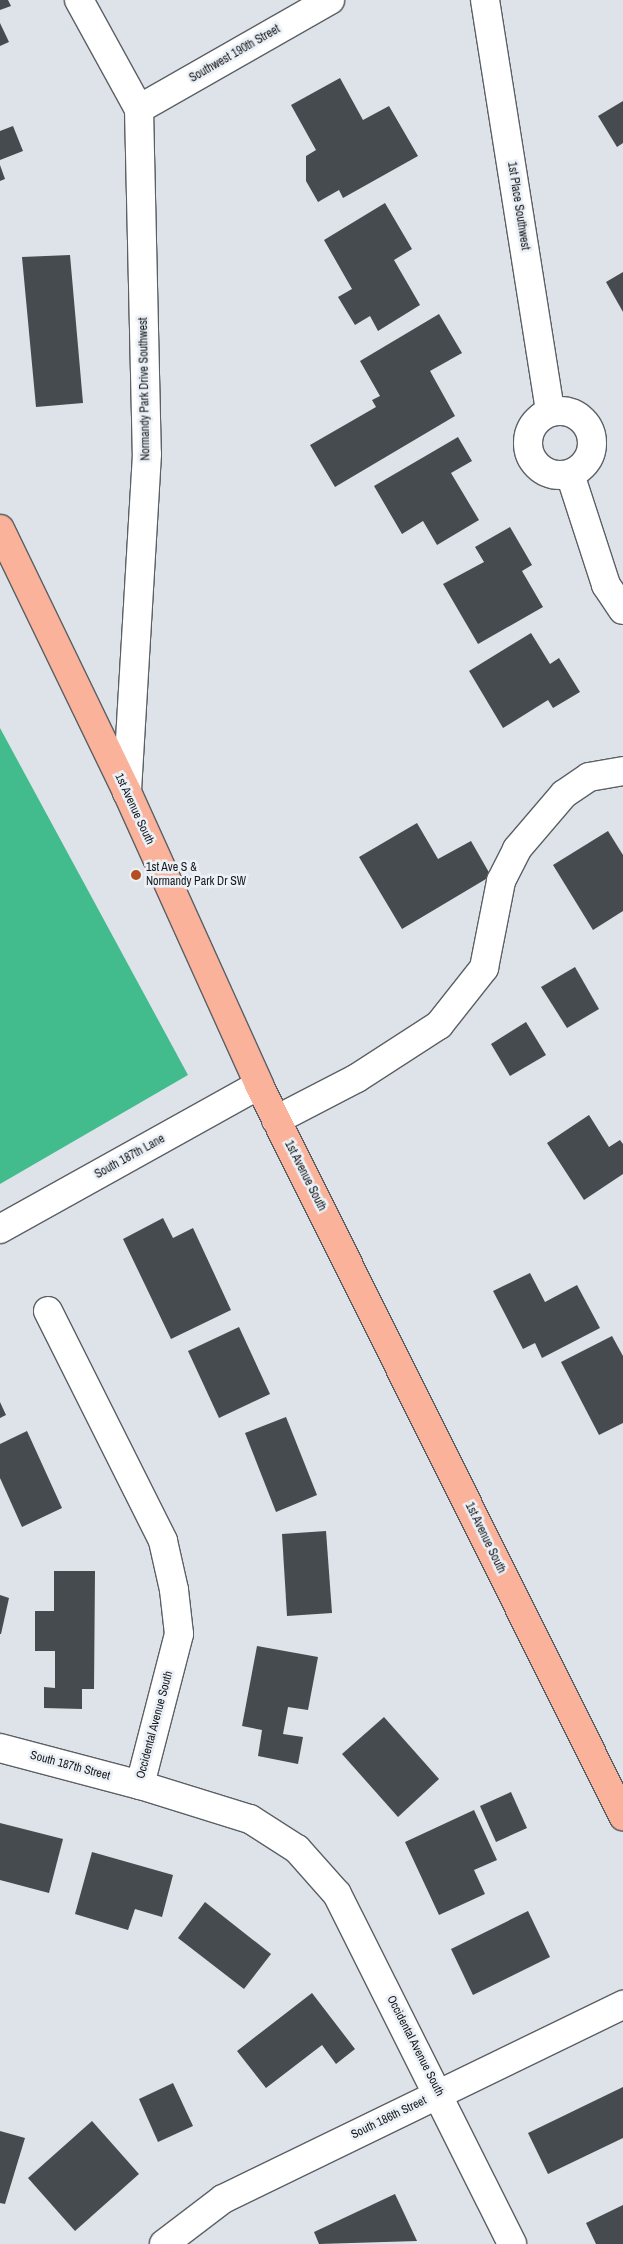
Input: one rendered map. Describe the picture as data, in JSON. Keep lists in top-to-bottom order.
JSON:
{
  "streets": {
    "main road": ["1st Avenue South"],
    "street": [
      "Southwest 190th Street",
      "1st Place Southwest",
      "Normandy Park Drive Southwest",
      "South 187th Lane",
      "Occidental Avenue South",
      "South 187th Street",
      "South 186th Street"
    ]
  },
  "crossings": [
    ["Southwest 190th Street", "Normandy Park Drive Southwest"],
    ["Normandy Park Drive Southwest", "1st Avenue South"],
    ["1st Avenue South", "South 187th Lane"],
    ["Occidental Avenue South", "South 187th Street"],
    ["Occidental Avenue South", "South 186th Street"]
  ],
  "places": ["1st Ave S & Normandy Park Dr SW"]
}
